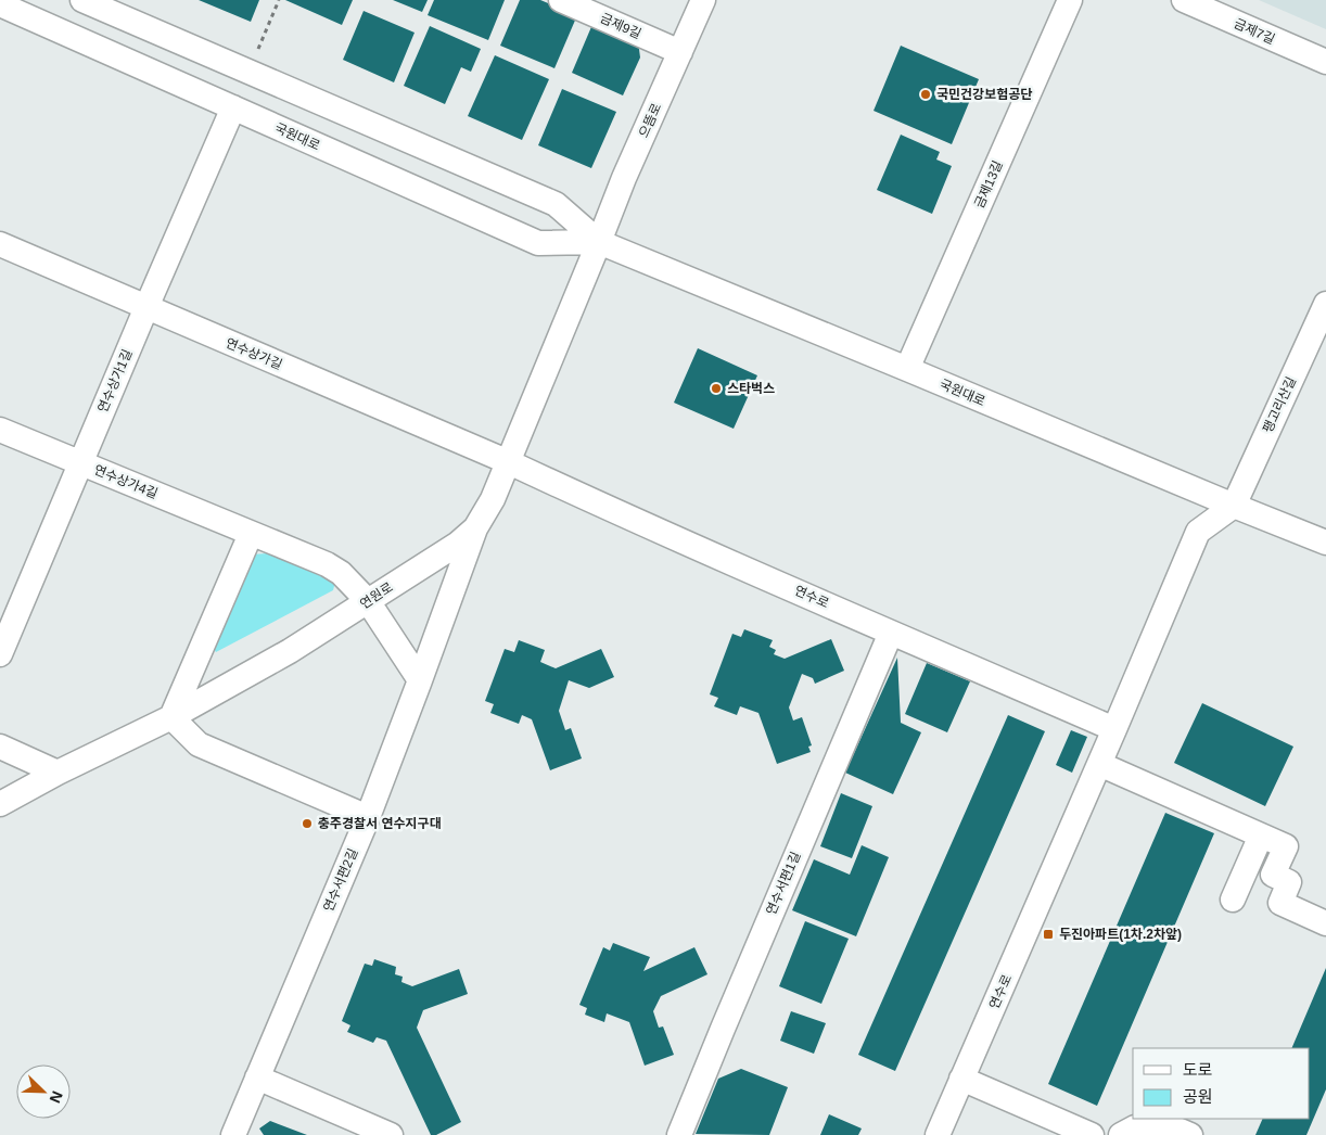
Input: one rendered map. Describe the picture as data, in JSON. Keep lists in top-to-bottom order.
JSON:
{
  "streets": {
    "street": [
      "금제9길",
      "금제7길",
      "으뜸로",
      "국원대로",
      "금제13길",
      "연수상가길",
      "연수상가1길",
      "팽고리산길",
      "연수상가4길",
      "연원로",
      "연수로",
      "연수서편2길",
      "연수서편1길"
    ]
  },
  "crossings": [
    ["금제9길", "으뜸로"],
    ["으뜸로", "국원대로"],
    ["으뜸로", "연원로"],
    ["국원대로", "금제13길"],
    ["국원대로", "연수상가1길"],
    ["국원대로", "팽고리산길"],
    ["국원대로", "연원로"],
    ["국원대로", "연수로"],
    ["연수상가길", "연수상가1길"],
    ["연수상가길", "연원로"],
    ["연수상가길", "연수로"],
    ["연수상가1길", "연수상가4길"],
    ["팽고리산길", "연수로"],
    ["연수상가4길", "연원로"],
    ["연원로", "연수로"],
    ["연원로", "연수서편2길"],
    ["연수로", "연수서편1길"]
  ],
  "places": {
    "other": ["국민건강보험공단", "스타벅스", "충주경찰서 연수지구대"],
    "transit": ["두진아파트(1차.2차앞)"]
  },
  "legend": ["도로", "공원"],
  "north": "bottom right"
}
